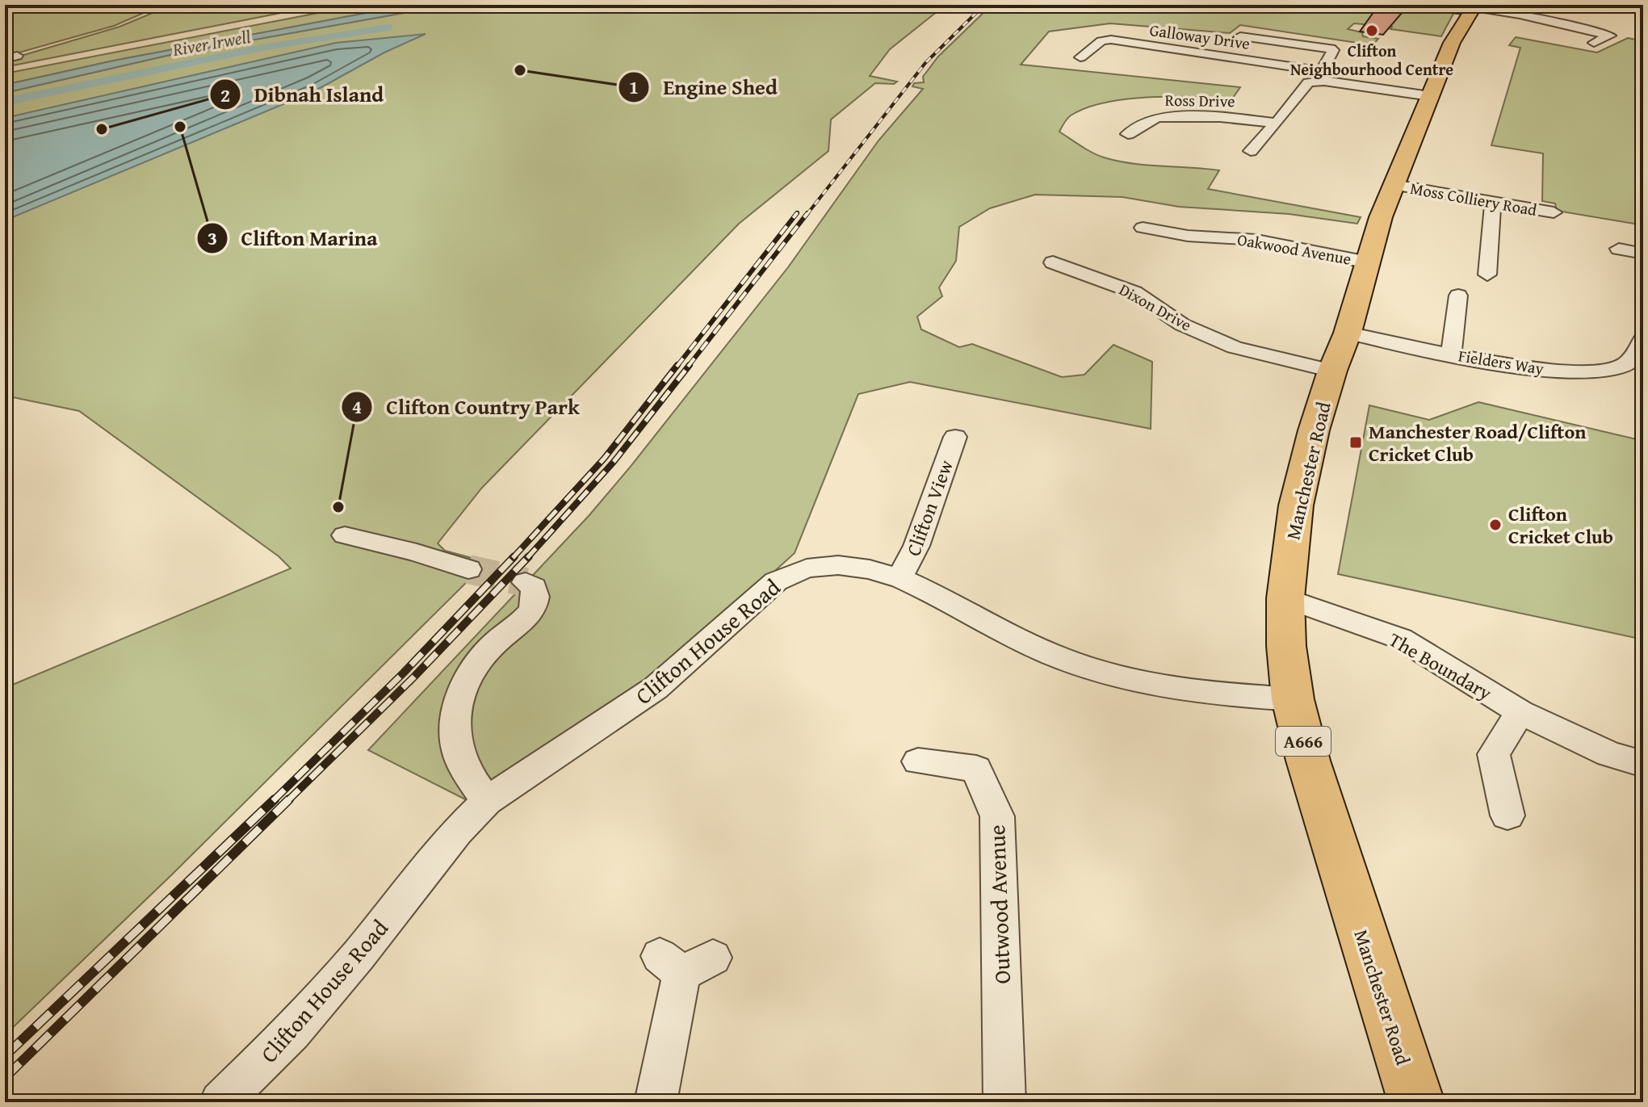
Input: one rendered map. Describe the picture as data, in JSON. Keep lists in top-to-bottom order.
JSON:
{
  "streets": {
    "main road": ["Manchester Road", "A666"],
    "street": [
      "Galloway Drive",
      "Ross Drive",
      "Moss Colliery Road",
      "Oakwood Avenue",
      "Dixon Drive",
      "Fielders Way",
      "Clifton View",
      "Clifton House Road",
      "The Boundary",
      "Outwood Avenue"
    ]
  },
  "crossings": [
    ["Galloway Drive", "Manchester Road"],
    ["Moss Colliery Road", "Manchester Road"],
    ["Oakwood Avenue", "Manchester Road"],
    ["Dixon Drive", "Fielders Way"],
    ["Dixon Drive", "Manchester Road"],
    ["Fielders Way", "Manchester Road"],
    ["Manchester Road", "Clifton House Road"],
    ["Manchester Road", "The Boundary"],
    ["Clifton View", "Clifton House Road"]
  ],
  "water": ["River Irwell"],
  "places": {
    "other": [
      "Clifton Neighbourhood Centre",
      "Engine Shed",
      "Clifton Marina",
      "Dibnah Island",
      "Clifton Country Park",
      "Clifton Cricket Club"
    ],
    "transit": ["Manchester Road/Clifton Cricket Club"]
  }
}
